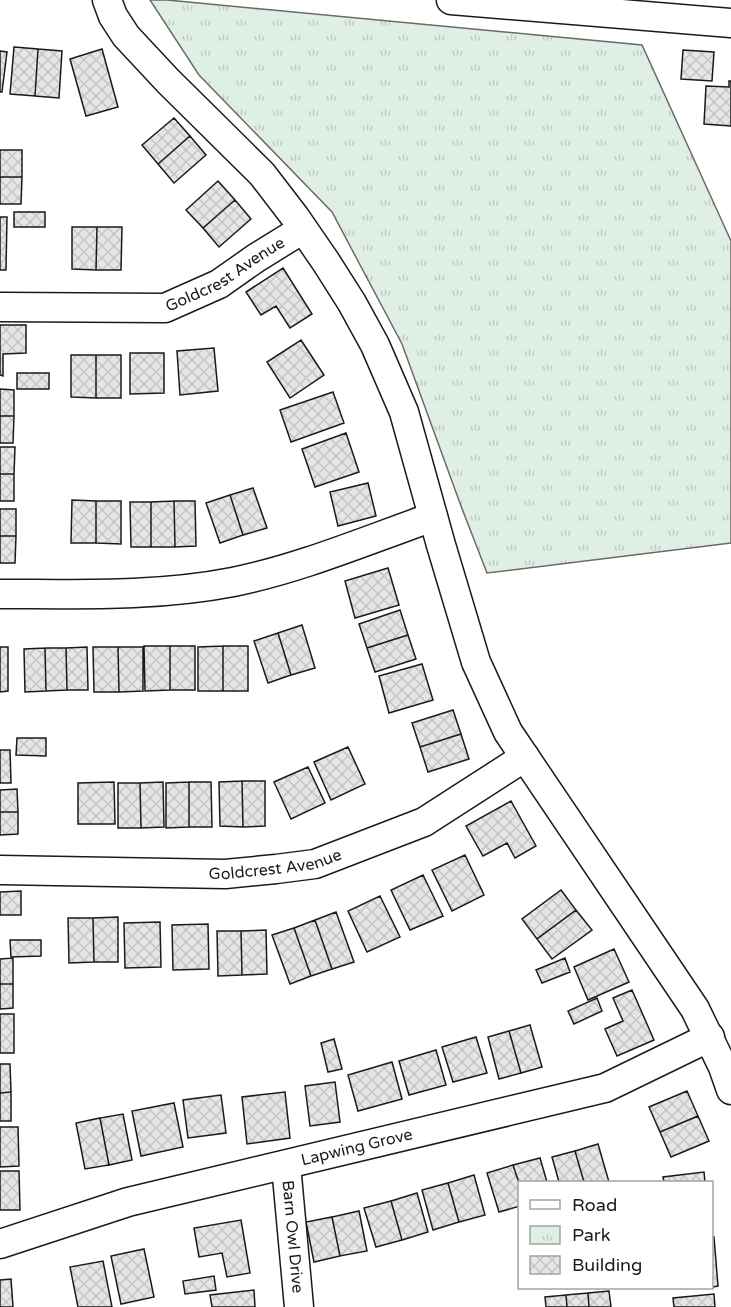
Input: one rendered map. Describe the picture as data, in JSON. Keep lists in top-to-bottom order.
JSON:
{
  "streets": {
    "street": ["Goldcrest Avenue", "Lapwing Grove", "Barn Owl Drive"]
  },
  "crossings": [
    ["Goldcrest Avenue", "Lapwing Grove"],
    ["Lapwing Grove", "Barn Owl Drive"]
  ],
  "legend": ["Road", "Park", "Building"]
}
